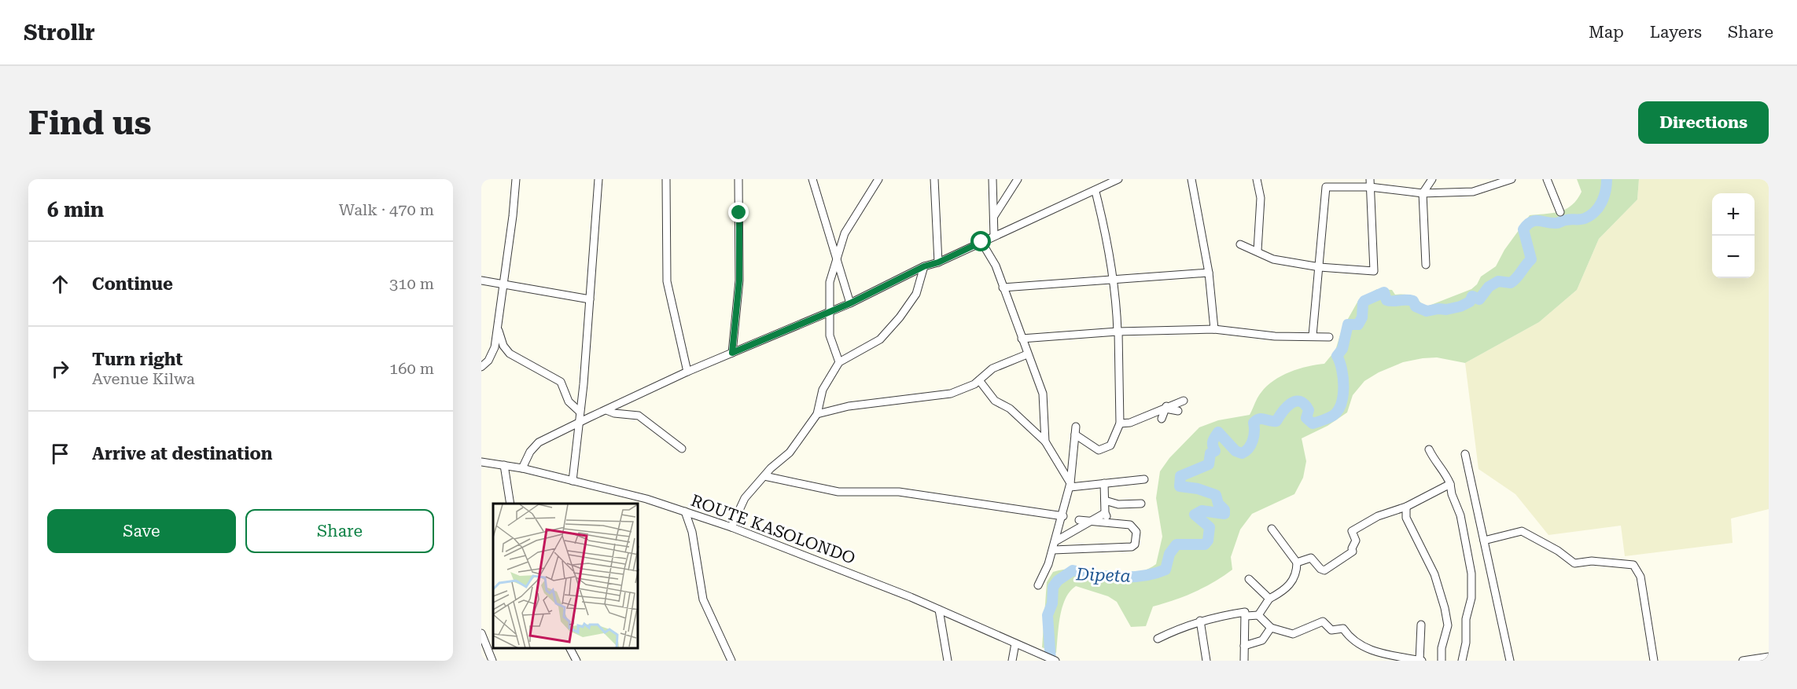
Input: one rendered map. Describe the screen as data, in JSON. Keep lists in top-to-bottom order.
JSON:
{
  "streets": {
    "street": ["ROUTE KASOLONDO"]
  },
  "water": ["Dipeta"],
  "page": {
    "header": "Strollr",
    "nav": ["Map", "Layers", "Share"],
    "buttons": [
      "Directions",
      ["Save", "Share"]
    ],
    "title": "Find us",
    "heading": ["6 min", "Walk · 470 m"],
    "map_buttons": ["+", "−"],
    "list": [
      ["Continue", "310 m"],
      ["Turn right", "Avenue Kilwa", "160 m"],
      "Arrive at destination"
    ]
  }
}
